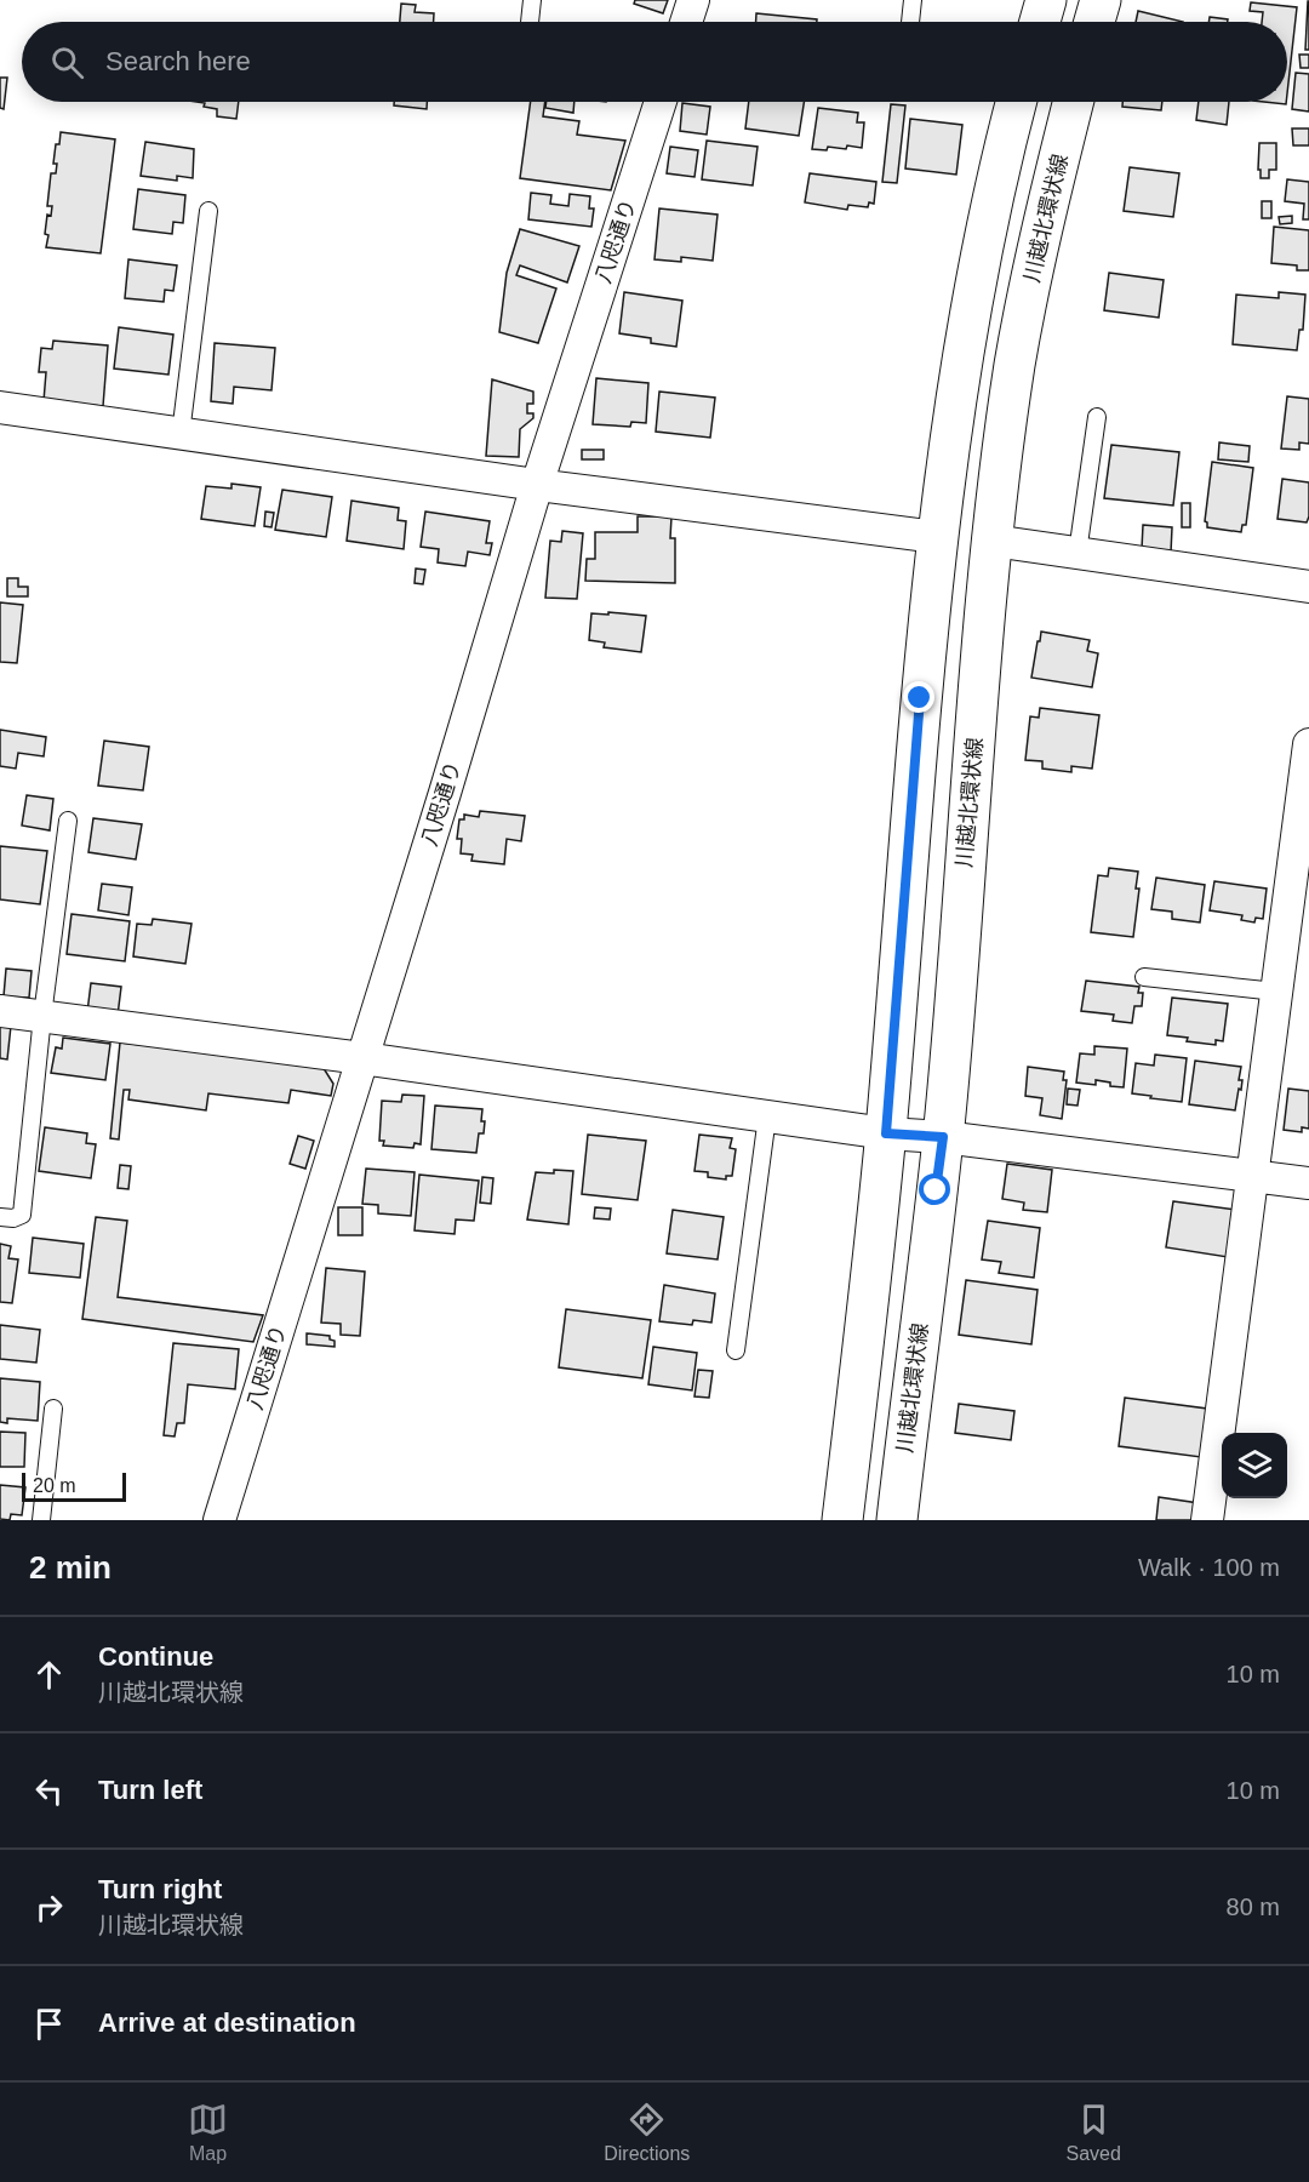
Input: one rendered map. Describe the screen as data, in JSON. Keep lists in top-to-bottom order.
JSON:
{
  "streets": {
    "main road": ["川越北環状線"],
    "street": ["八咫通り"]
  },
  "scale_bar": "20 m",
  "page": {
    "search": "Search here",
    "scale": "20 m",
    "heading": ["2 min", "Walk · 100 m"],
    "list": [
      ["Continue", "川越北環状線", "10 m"],
      ["Turn left", "10 m"],
      ["Turn right", "川越北環状線", "80 m"],
      "Arrive at destination"
    ],
    "nav": ["Map", "Directions", "Saved"]
  }
}
